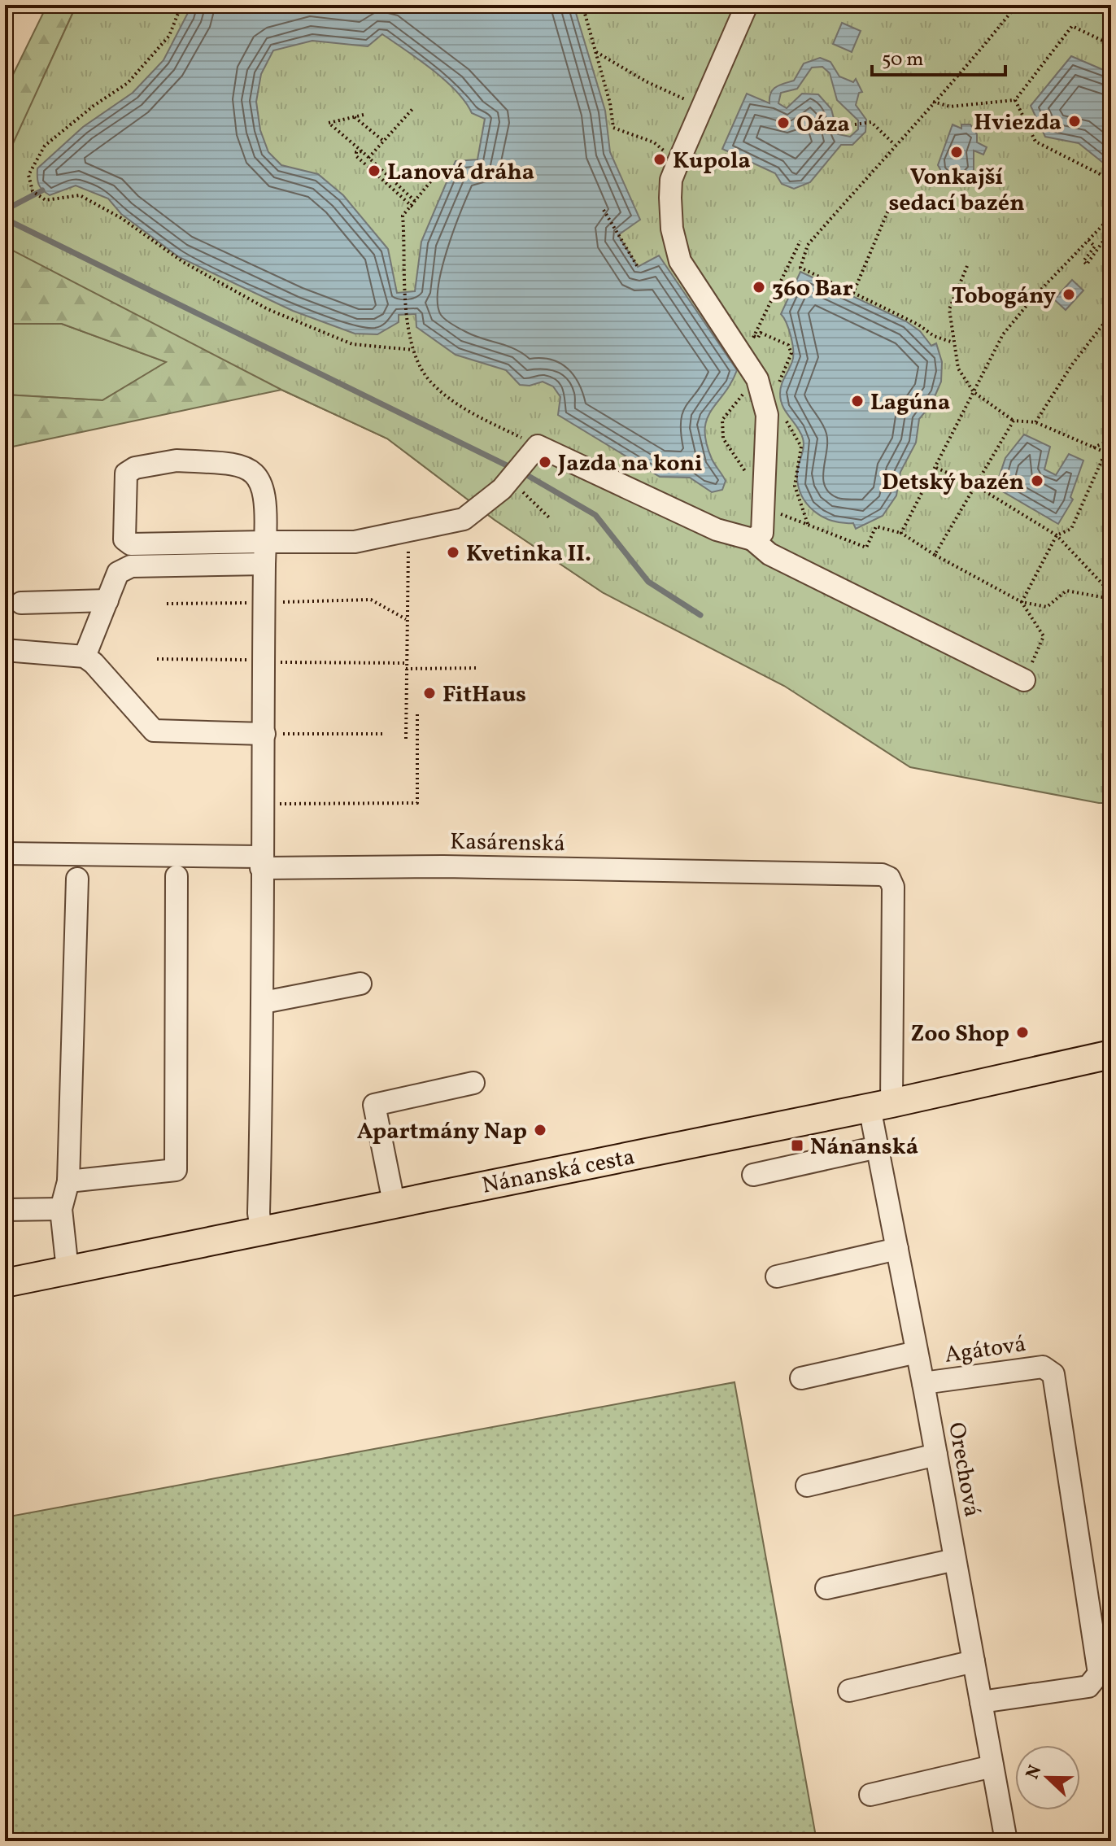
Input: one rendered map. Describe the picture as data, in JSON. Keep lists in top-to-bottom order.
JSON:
{
  "streets": {
    "main road": ["Nánanská cesta"],
    "street": ["Kasárenská", "Agátová", "Orechová"]
  },
  "crossings": [
    ["Kasárenská", "Nánanská cesta"],
    ["Kasárenská", "Orechová"],
    ["Nánanská cesta", "Orechová"],
    ["Agátová", "Orechová"]
  ],
  "places": {
    "other": [
      "Hviezda",
      "Oáza",
      "Vonkajší sedací bazén",
      "Kupola",
      "Lanová dráha",
      "360 Bar",
      "Tobogány",
      "Lagúna",
      "Jazda na koni",
      "Detský bazén",
      "Kvetinka II.",
      "FitHaus",
      "Zoo Shop",
      "Apartmány Nap"
    ],
    "transit": ["Nánanská"]
  },
  "scale_bar": "50 m",
  "north": "left"
}
